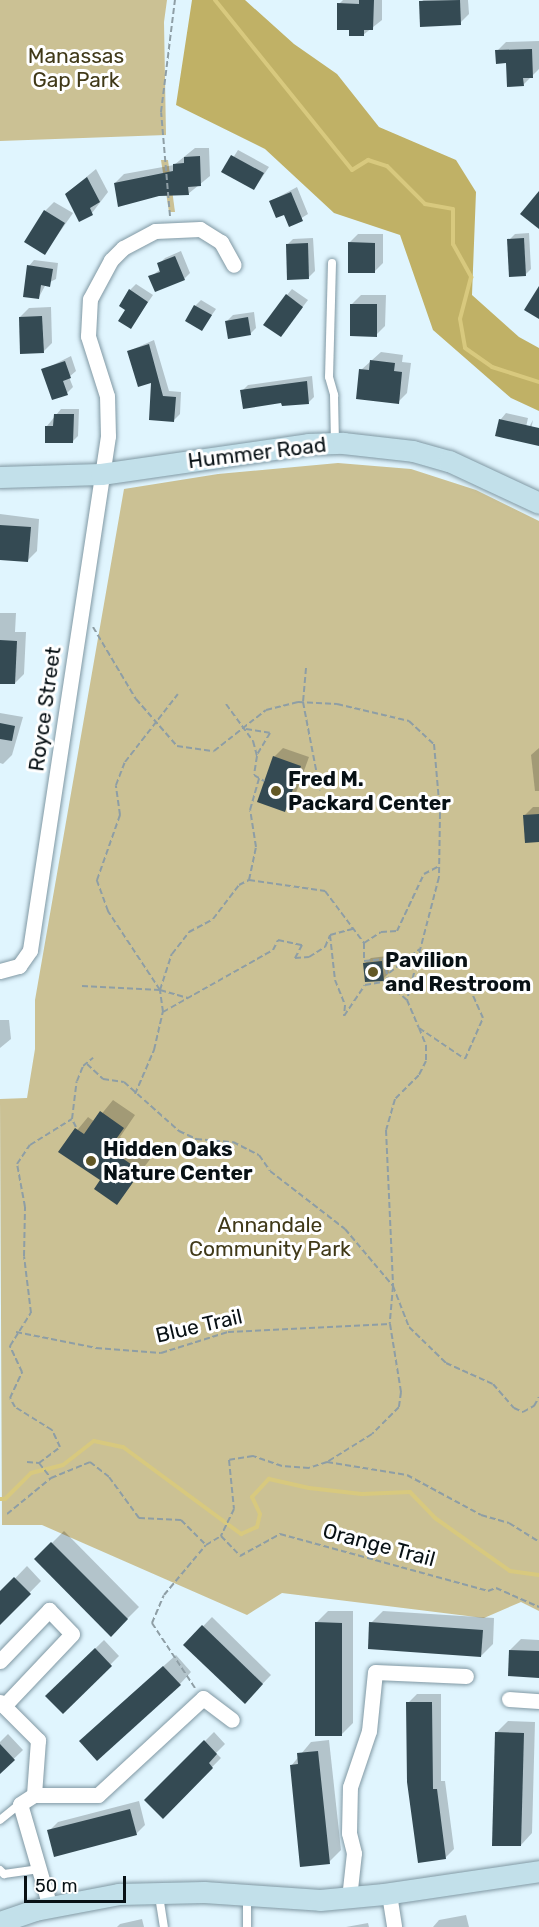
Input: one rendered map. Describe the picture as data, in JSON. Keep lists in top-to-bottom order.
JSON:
{
  "streets": {
    "main road": ["Hummer Road"],
    "street": ["Royce Street"],
    "path": ["Blue Trail", "Orange Trail"]
  },
  "crossings": [
    ["Hummer Road", "Royce Street"]
  ],
  "parks": ["Manassas Gap Park", "Annandale Community Park"],
  "places": ["Fred M. Packard Center", "Pavilion and Restroom", "Hidden Oaks Nature Center"],
  "scale_bar": "50 m"
}
